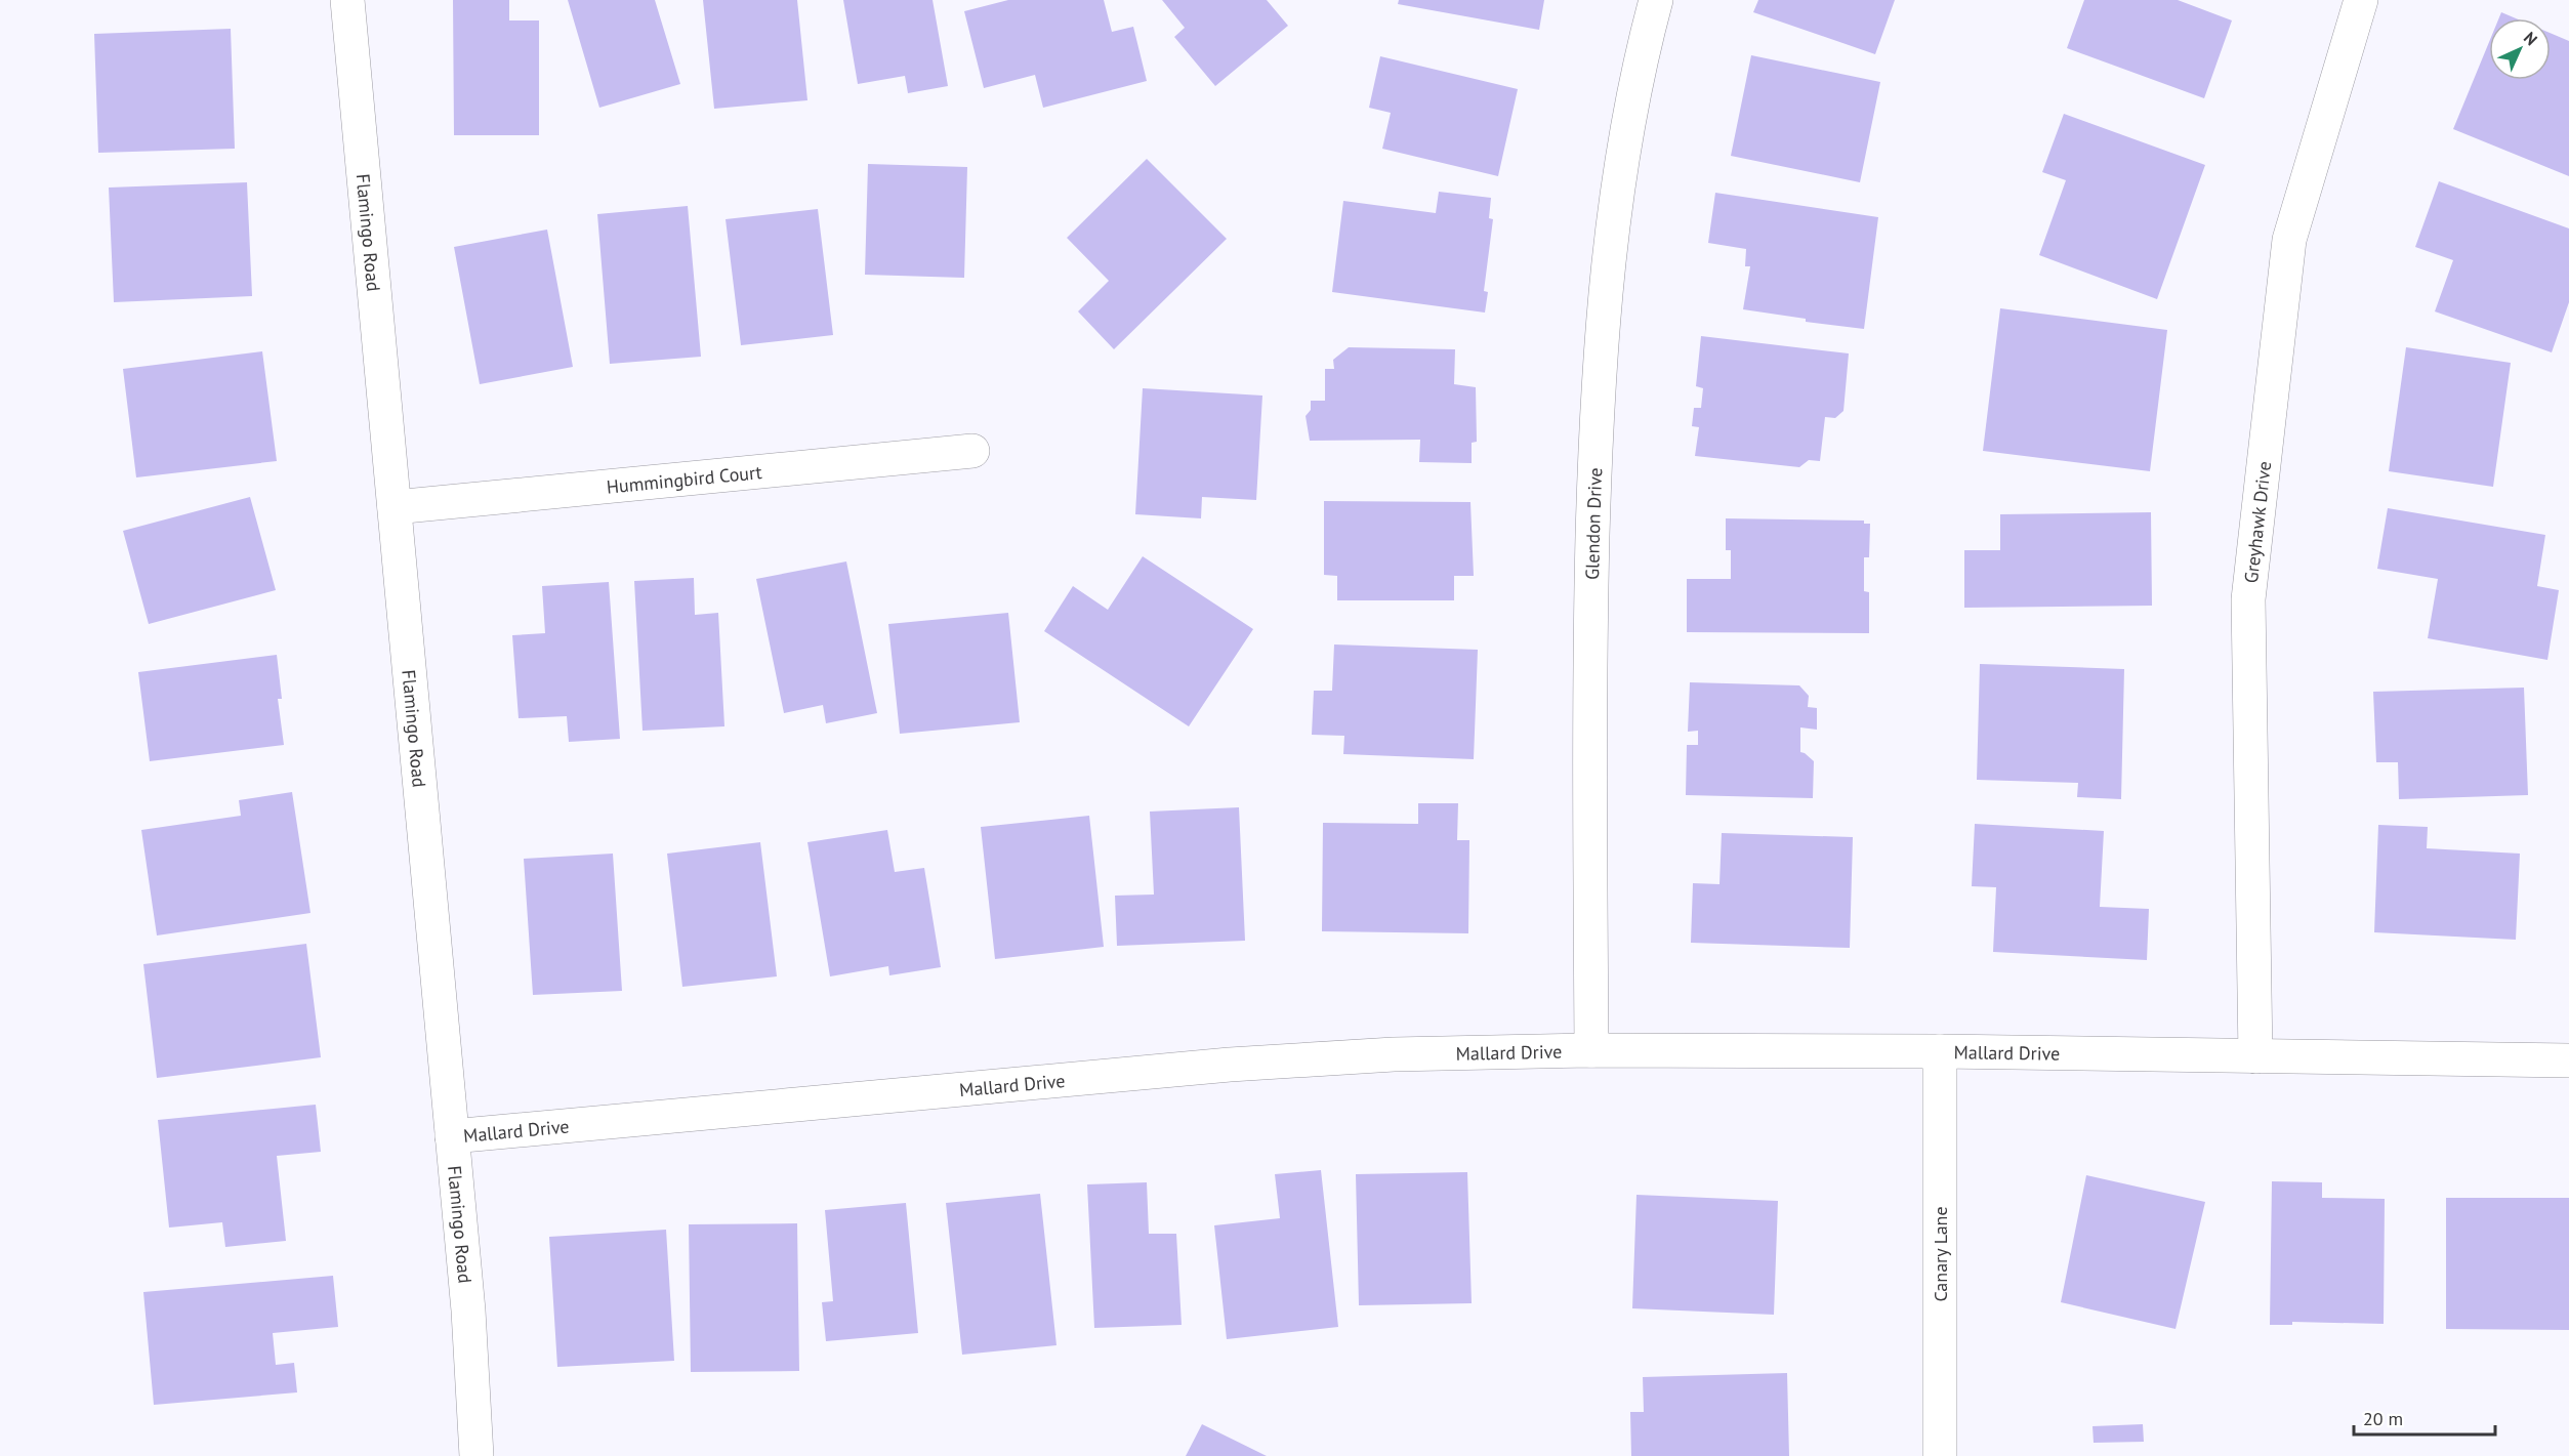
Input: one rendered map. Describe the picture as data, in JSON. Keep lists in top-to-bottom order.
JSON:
{
  "streets": {
    "street": [
      "Flamingo Road",
      "Hummingbird Court",
      "Glendon Drive",
      "Greyhawk Drive",
      "Mallard Drive",
      "Canary Lane"
    ]
  },
  "crossings": [
    ["Flamingo Road", "Hummingbird Court"],
    ["Flamingo Road", "Mallard Drive"],
    ["Glendon Drive", "Mallard Drive"],
    ["Greyhawk Drive", "Mallard Drive"],
    ["Mallard Drive", "Canary Lane"]
  ],
  "scale_bar": "20 m",
  "north": "top right"
}
